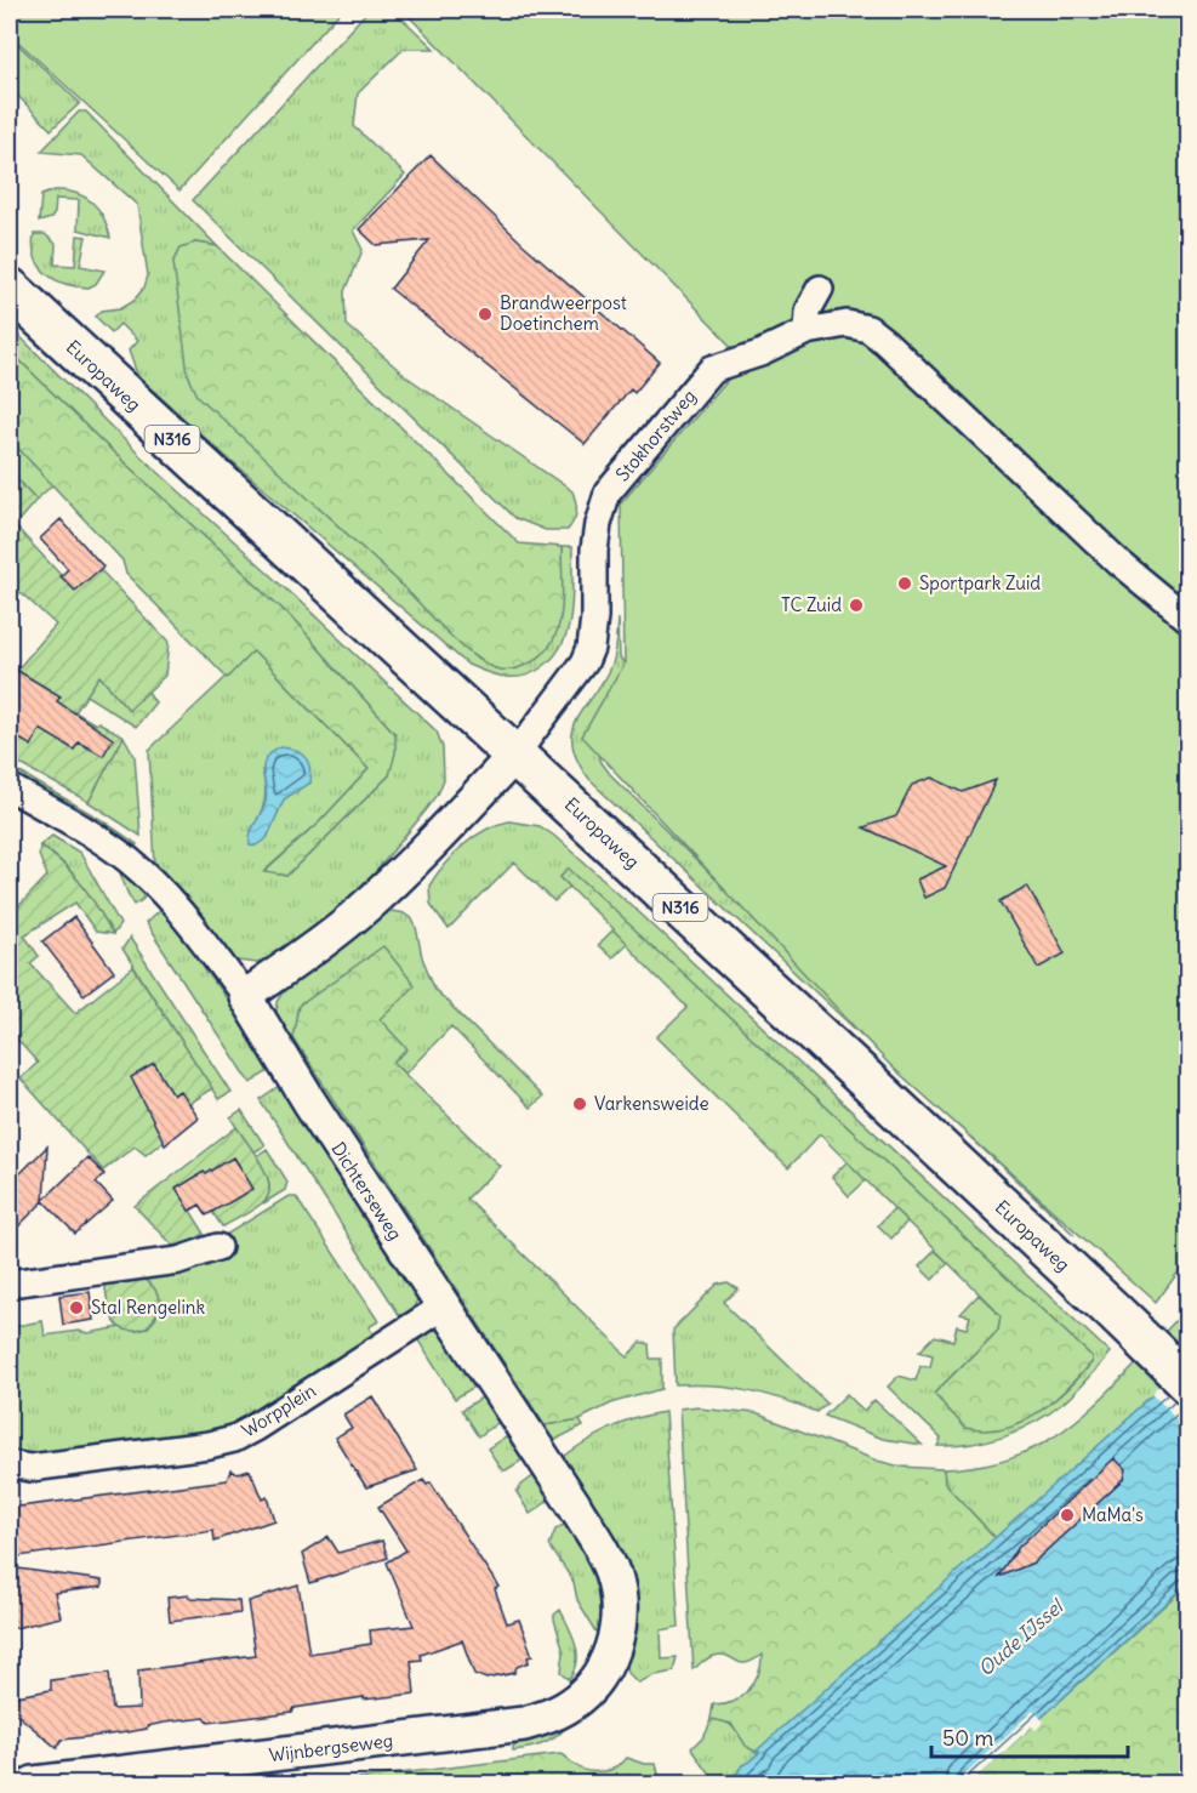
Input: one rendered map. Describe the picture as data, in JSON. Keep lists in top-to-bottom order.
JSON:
{
  "streets": {
    "main road": ["Europaweg", "N316"],
    "street": [
      "Stokhorstweg",
      "Dichterseweg",
      "Worpplein",
      "Wijnbergseweg"
    ]
  },
  "crossings": [
    ["Europaweg", "Stokhorstweg"],
    ["Dichterseweg", "Worpplein"],
    ["Dichterseweg", "Wijnbergseweg"]
  ],
  "water": ["Oude IJssel"],
  "places": [
    "Brandweerpost Doetinchem",
    "Sportpark Zuid",
    "TC Zuid",
    "Varkensweide",
    "Stal Rengelink",
    "MaMa's"
  ],
  "scale_bar": "50 m"
}
